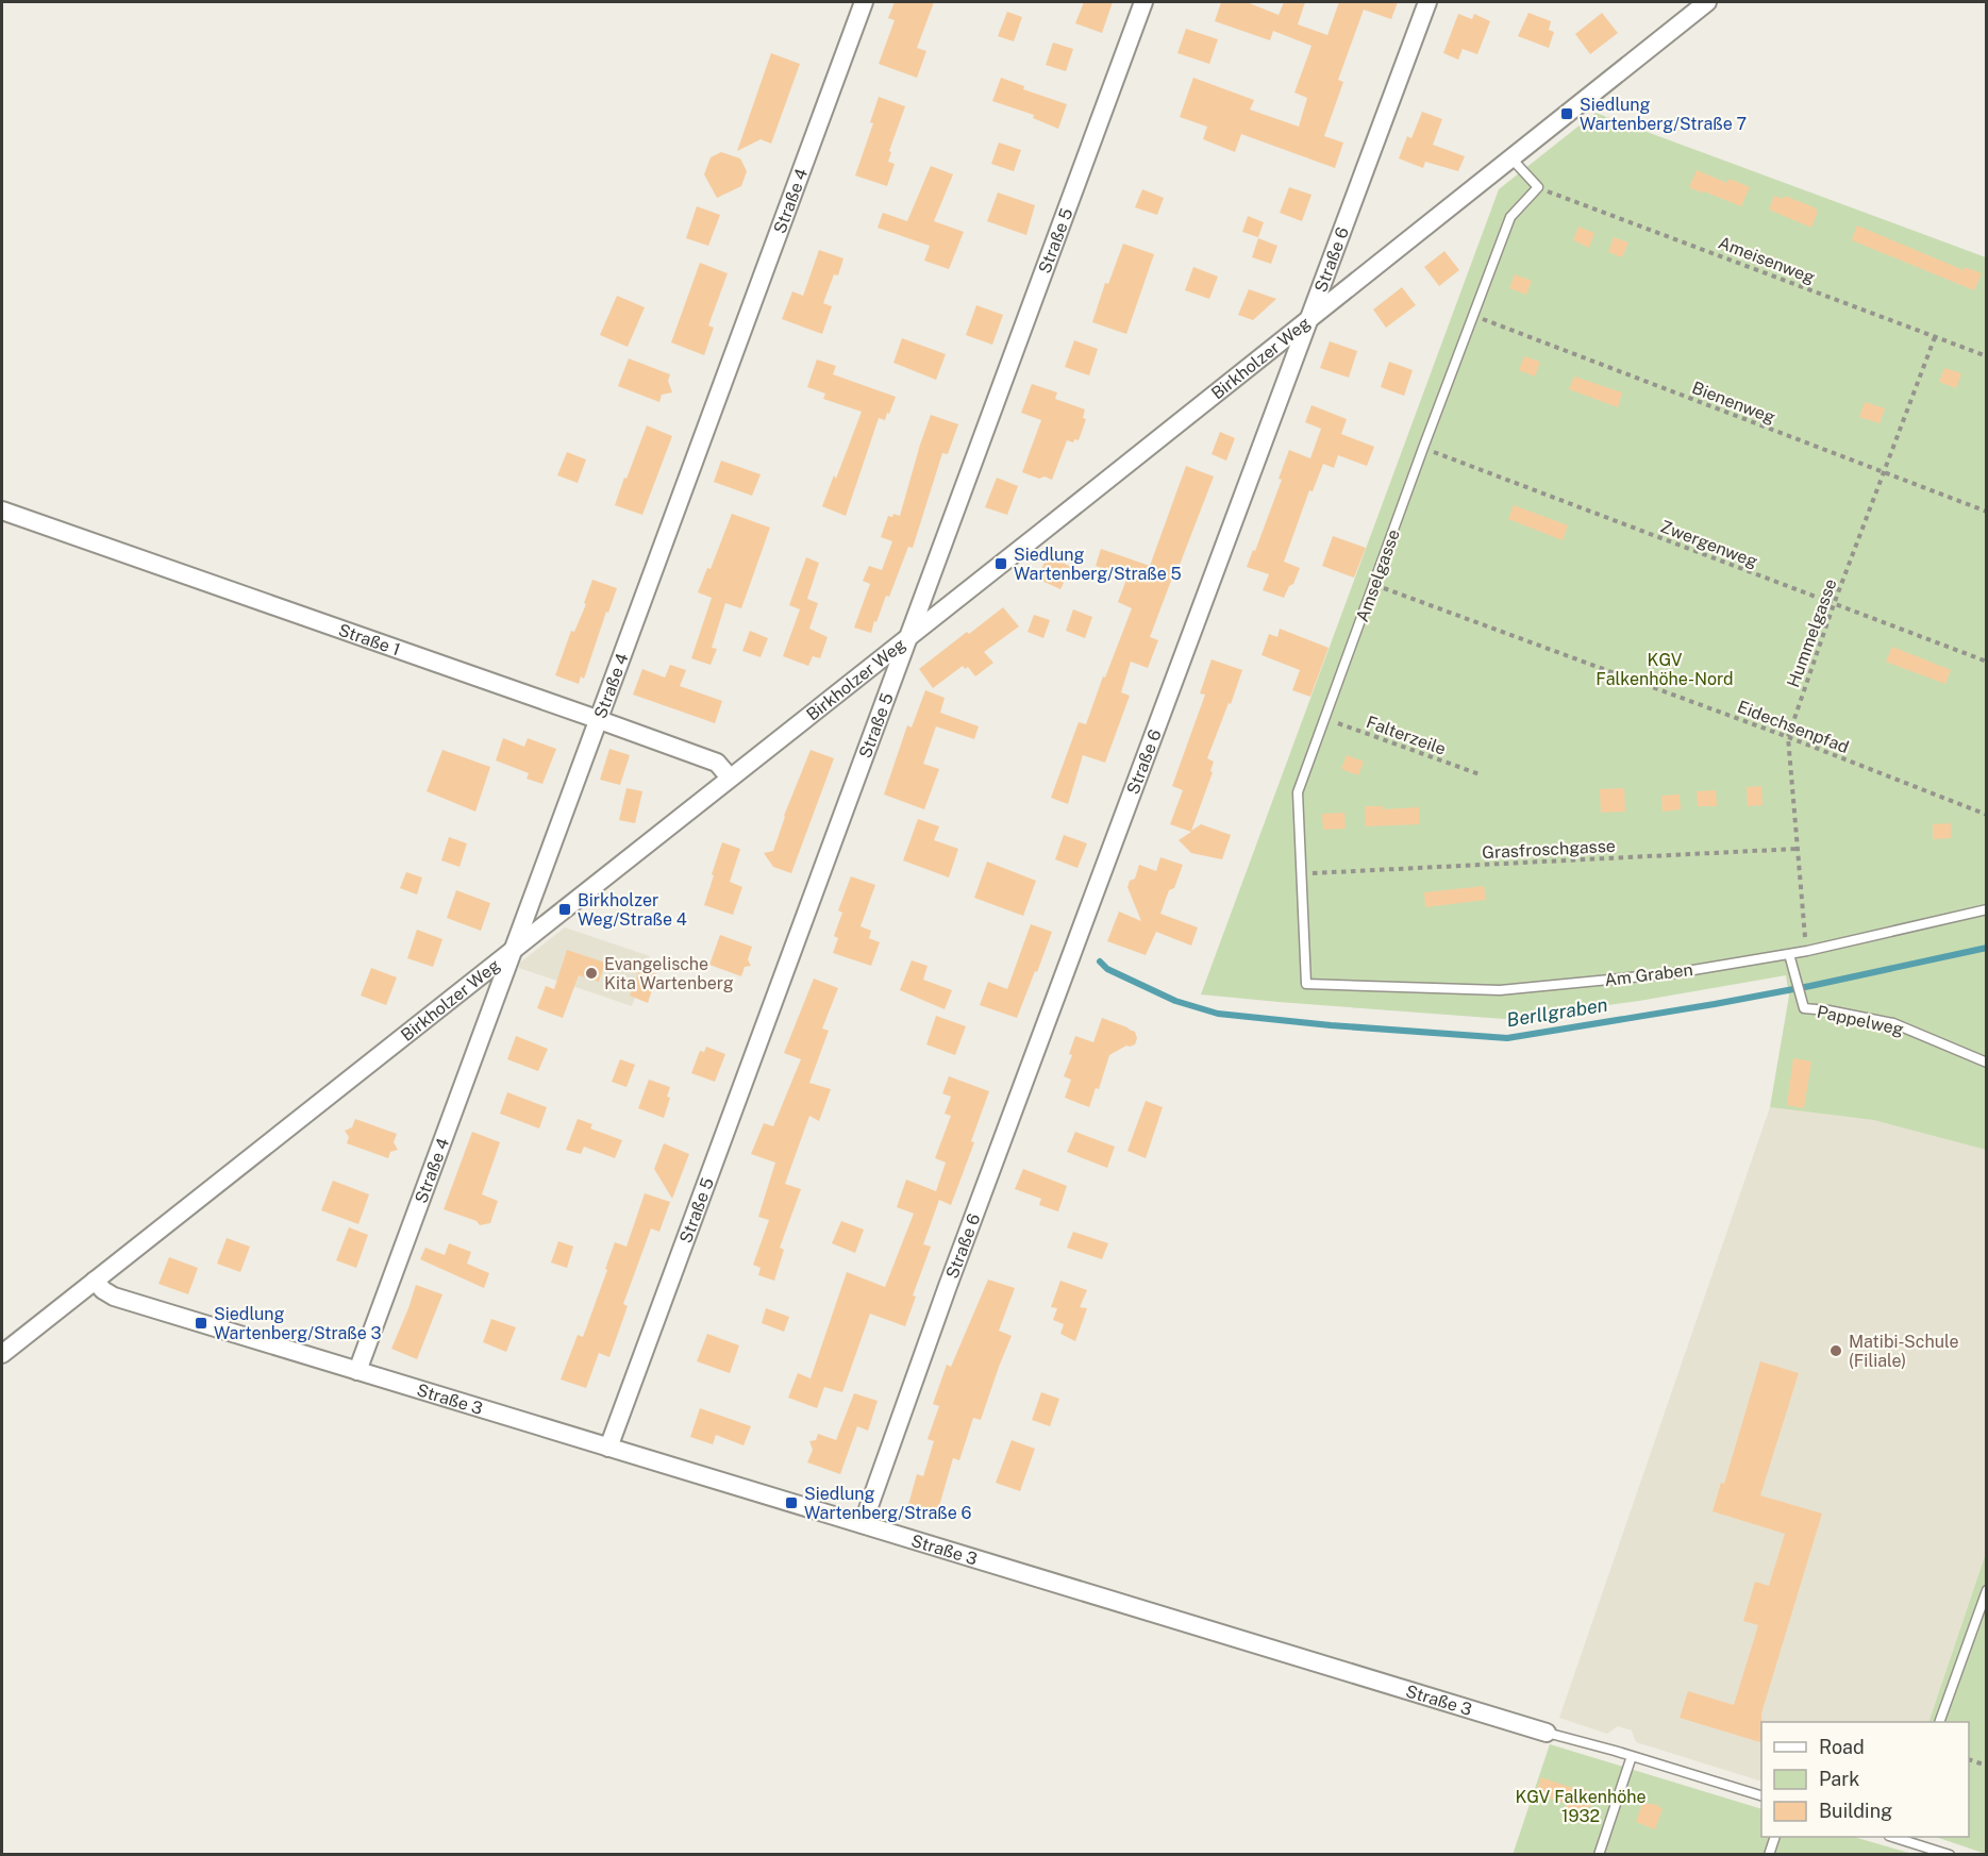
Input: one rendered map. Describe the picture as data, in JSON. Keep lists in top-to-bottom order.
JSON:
{
  "streets": {
    "street": [
      "Straße 4",
      "Straße 5",
      "Straße 6",
      "Birkholzer Weg",
      "Straße 1",
      "Straße 3"
    ],
    "lane": ["Amselgasse", "Am Graben", "Pappelweg"],
    "path": [
      "Ameisenweg",
      "Bienenweg",
      "Zwergenweg",
      "Hummelgasse",
      "Eidechsenpfad",
      "Falterzeile",
      "Grasfroschgasse"
    ]
  },
  "crossings": [
    ["Straße 4", "Birkholzer Weg"],
    ["Straße 4", "Straße 1"],
    ["Straße 4", "Straße 3"],
    ["Straße 5", "Birkholzer Weg"],
    ["Straße 5", "Straße 3"],
    ["Ameisenweg", "Amselgasse"],
    ["Ameisenweg", "Hummelgasse"],
    ["Straße 6", "Birkholzer Weg"],
    ["Straße 6", "Straße 3"],
    ["Birkholzer Weg", "Straße 1"],
    ["Birkholzer Weg", "Straße 3"],
    ["Bienenweg", "Amselgasse"],
    ["Bienenweg", "Hummelgasse"],
    ["Zwergenweg", "Amselgasse"],
    ["Zwergenweg", "Hummelgasse"],
    ["Amselgasse", "Eidechsenpfad"],
    ["Amselgasse", "Falterzeile"],
    ["Amselgasse", "Grasfroschgasse"],
    ["Amselgasse", "Am Graben"],
    ["Hummelgasse", "Eidechsenpfad"],
    ["Hummelgasse", "Grasfroschgasse"],
    ["Hummelgasse", "Am Graben"],
    ["Am Graben", "Pappelweg"]
  ],
  "water": ["Berllgraben"],
  "parks": ["KGV Falkenhöhe-Nord", "KGV Falkenhöhe 1932"],
  "places": {
    "transit": [
      "Siedlung Wartenberg/Straße 7",
      "Siedlung Wartenberg/Straße 5",
      "Birkholzer Weg/Straße 4",
      "Siedlung Wartenberg/Straße 3",
      "Siedlung Wartenberg/Straße 6"
    ],
    "other": ["Evangelische Kita Wartenberg", "Matibi-Schule (Filiale)"]
  },
  "legend": ["Road", "Park", "Building"]
}
